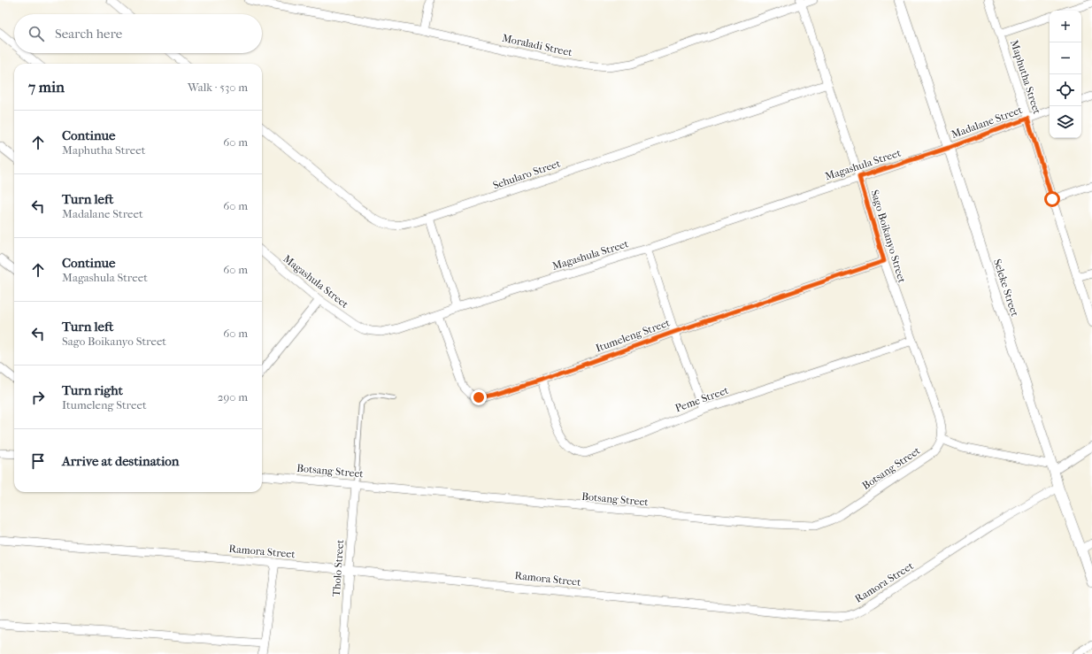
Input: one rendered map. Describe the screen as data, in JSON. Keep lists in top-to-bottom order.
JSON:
{
  "streets": {
    "street": [
      "Moraladi Street",
      "Maphutha Street",
      "Madalane Street",
      "Magashula Street",
      "Sehularo Street",
      "Sago Boikanyo Street",
      "Seleke Street",
      "Itumeleng Street",
      "Peme Street",
      "Botsang Street",
      "Ramora Street",
      "Tholo Street"
    ]
  },
  "crossings": [
    ["Moraladi Street", "Sago Boikanyo Street"],
    ["Maphutha Street", "Madalane Street"],
    ["Madalane Street", "Magashula Street"],
    ["Madalane Street", "Seleke Street"],
    ["Magashula Street", "Sago Boikanyo Street"],
    ["Magashula Street", "Seleke Street"],
    ["Magashula Street", "Itumeleng Street"],
    ["Sehularo Street", "Sago Boikanyo Street"],
    ["Sago Boikanyo Street", "Itumeleng Street"],
    ["Sago Boikanyo Street", "Peme Street"],
    ["Sago Boikanyo Street", "Botsang Street"],
    ["Seleke Street", "Ramora Street"],
    ["Itumeleng Street", "Peme Street"],
    ["Botsang Street", "Tholo Street"],
    ["Ramora Street", "Tholo Street"]
  ],
  "page": {
    "map_buttons": ["+", "−"],
    "search": "Search here",
    "heading": ["7 min", "Walk · 530 m"],
    "list": [
      ["Continue", "Maphutha Street", "60 m"],
      ["Turn left", "Madalane Street", "60 m"],
      ["Continue", "Magashula Street", "60 m"],
      ["Turn left", "Sago Boikanyo Street", "60 m"],
      ["Turn right", "Itumeleng Street", "290 m"],
      "Arrive at destination"
    ]
  }
}
